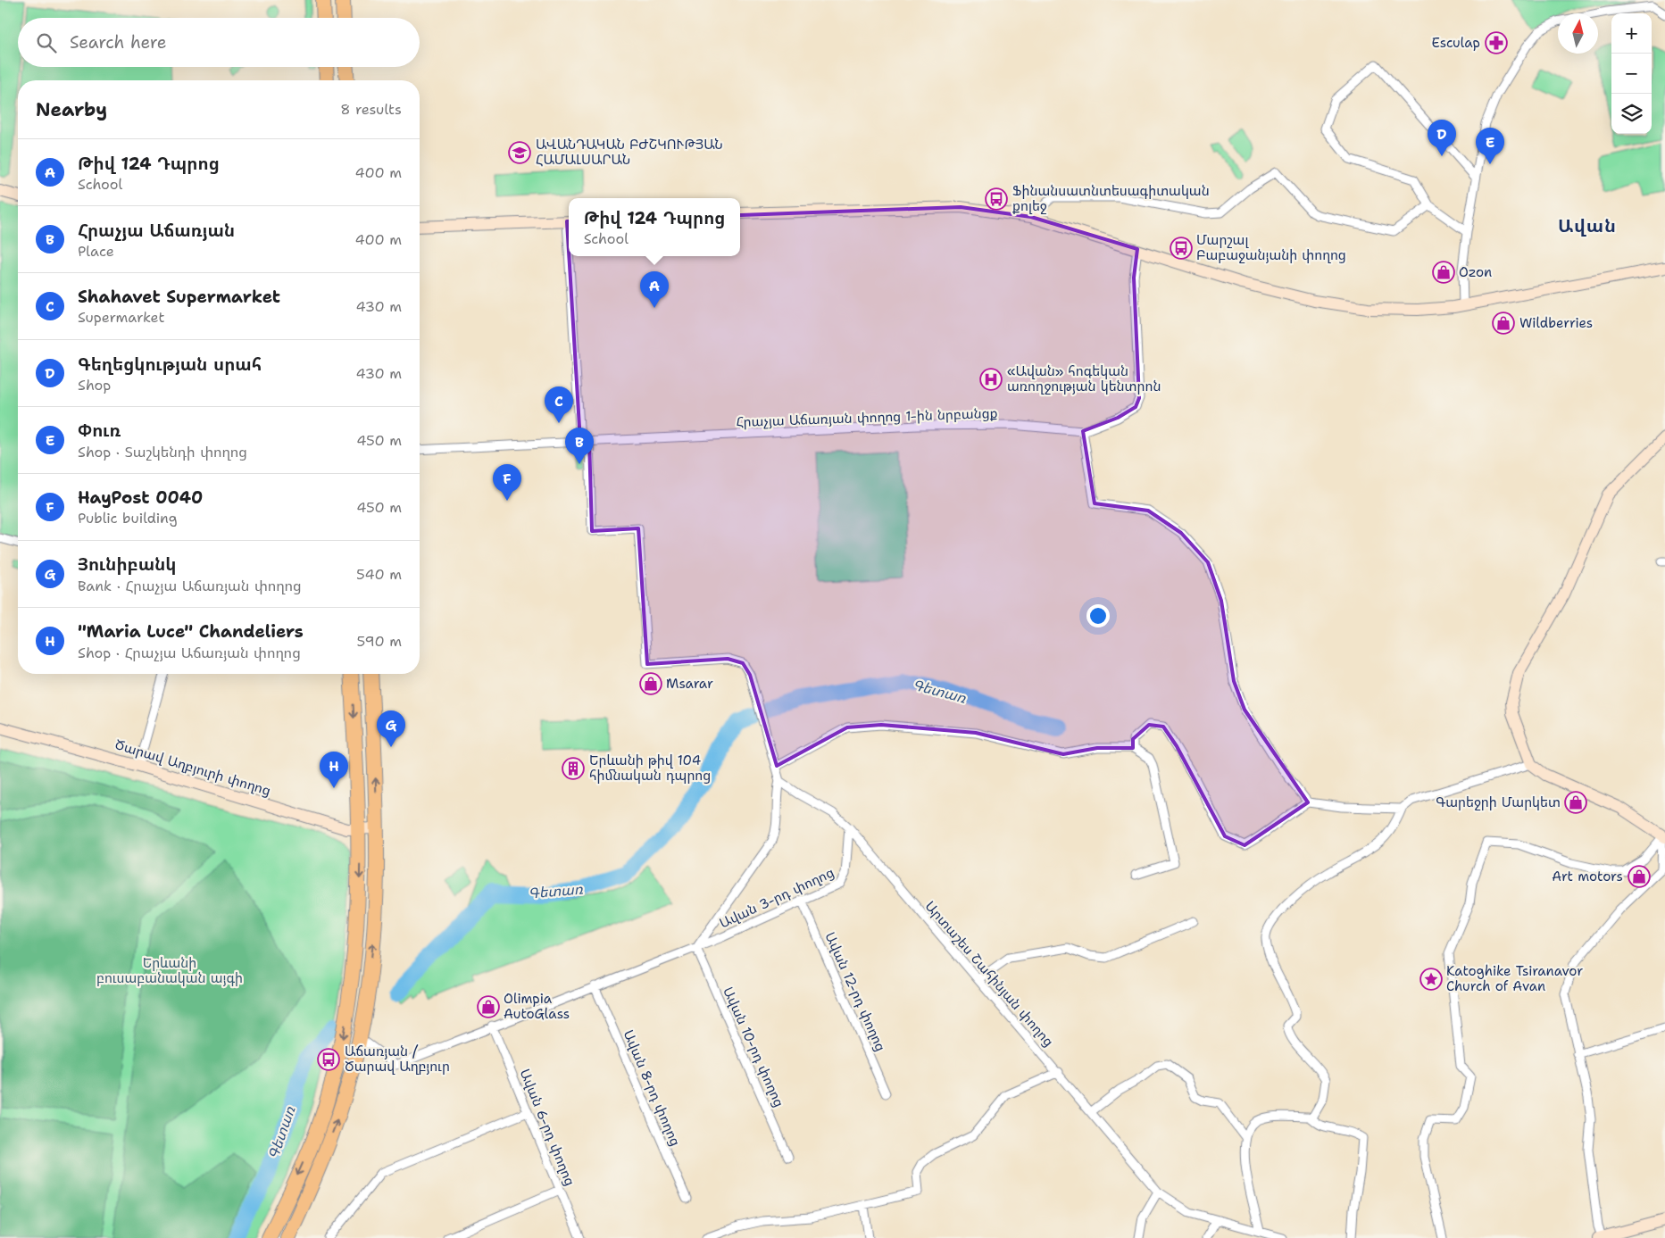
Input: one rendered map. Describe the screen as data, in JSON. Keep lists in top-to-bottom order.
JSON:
{
  "streets": {
    "main road": ["Ծարավ Աղբյուրի փողոց"],
    "street": [
      "Հրաչյա Աճառյան փողոց 1-ին նրբանցք",
      "Ավան 3-րդ փողոց",
      "Արտաշես Շահինյան փողոց",
      "Ավան 12-րդ փողոց",
      "Ավան 10-րդ փողոց",
      "Ավան 8-րդ փողոց",
      "Ավան 6-րդ փողոց"
    ]
  },
  "crossings": [
    ["Ավան 3-րդ փողոց", "Արտաշես Շահինյան փողոց"],
    ["Ավան 3-րդ փողոց", "Ավան 12-րդ փողոց"],
    ["Ավան 3-րդ փողոց", "Ավան 10-րդ փողոց"],
    ["Ավան 3-րդ փողոց", "Ավան 8-րդ փողոց"],
    ["Ավան 3-րդ փողոց", "Ավան 6-րդ փողոց"]
  ],
  "districts": ["Ավան"],
  "water": ["Գետառ"],
  "parks": ["Երևանի բուսաբանական այգի"],
  "places": {
    "pharmacy": ["Esculap"],
    "school or university": ["ԱՎԱՆԴԱԿԱՆ ԲԺՇԿՈՒԹՅԱՆ ՀԱՄԱԼՍԱՐԱՆ"],
    "bus stop": ["Ֆինանսատնտեսագիտական քոլեջ", "Մարշալ Բաբաջանյանի փողոց", "Աճառյան / Ծարավ Աղբյուր"],
    "shop": [
      "Ozon",
      "Wildberries",
      "Msarar",
      "Գարեջրի Մարկետ",
      "Art motors",
      "Olimpia AutoGlass"
    ],
    "hospital": ["«Ավան» հոգեկան առողջության կենտրոն"],
    "building": ["Երևանի թիվ 104 հիմնական դպրոց"],
    "place": ["Katoghike Tsiranavor Church of Avan"]
  },
  "north": "top",
  "page": {
    "map_buttons": ["+", "−"],
    "search": "Search here",
    "heading": ["Nearby", "8 results"],
    "pins": [
      "D",
      "E",
      "A",
      "C",
      "B",
      "F",
      "G",
      "H"
    ],
    "list": [
      {
        "mark": "A",
        "name": "Թիվ 124 Դպրոց",
        "note": "School",
        "value": "400 m"
      },
      {
        "mark": "B",
        "name": "Հրաչյա Աճառյան",
        "note": "Place",
        "value": "400 m"
      },
      {
        "mark": "C",
        "name": "Shahavet Supermarket",
        "note": "Supermarket",
        "value": "430 m"
      },
      {
        "mark": "D",
        "name": "Գեղեցկության սրահ",
        "note": "Shop",
        "value": "430 m"
      },
      {
        "mark": "E",
        "name": "Փուռ",
        "note": "Shop · Տաշկենդի փողոց",
        "value": "450 m"
      },
      {
        "mark": "F",
        "name": "HayPost 0040",
        "note": "Public building",
        "value": "450 m"
      },
      {
        "mark": "G",
        "name": "Յունիբանկ",
        "note": "Bank · Հրաչյա Աճառյան փողոց",
        "value": "540 m"
      },
      {
        "mark": "H",
        "name": "\"Maria Luce\" Chandeliers",
        "note": "Shop · Հրաչյա Աճառյան փողոց",
        "value": "590 m"
      }
    ],
    "popup": ["Թիվ 124 Դպրոց", "School"]
  }
}
